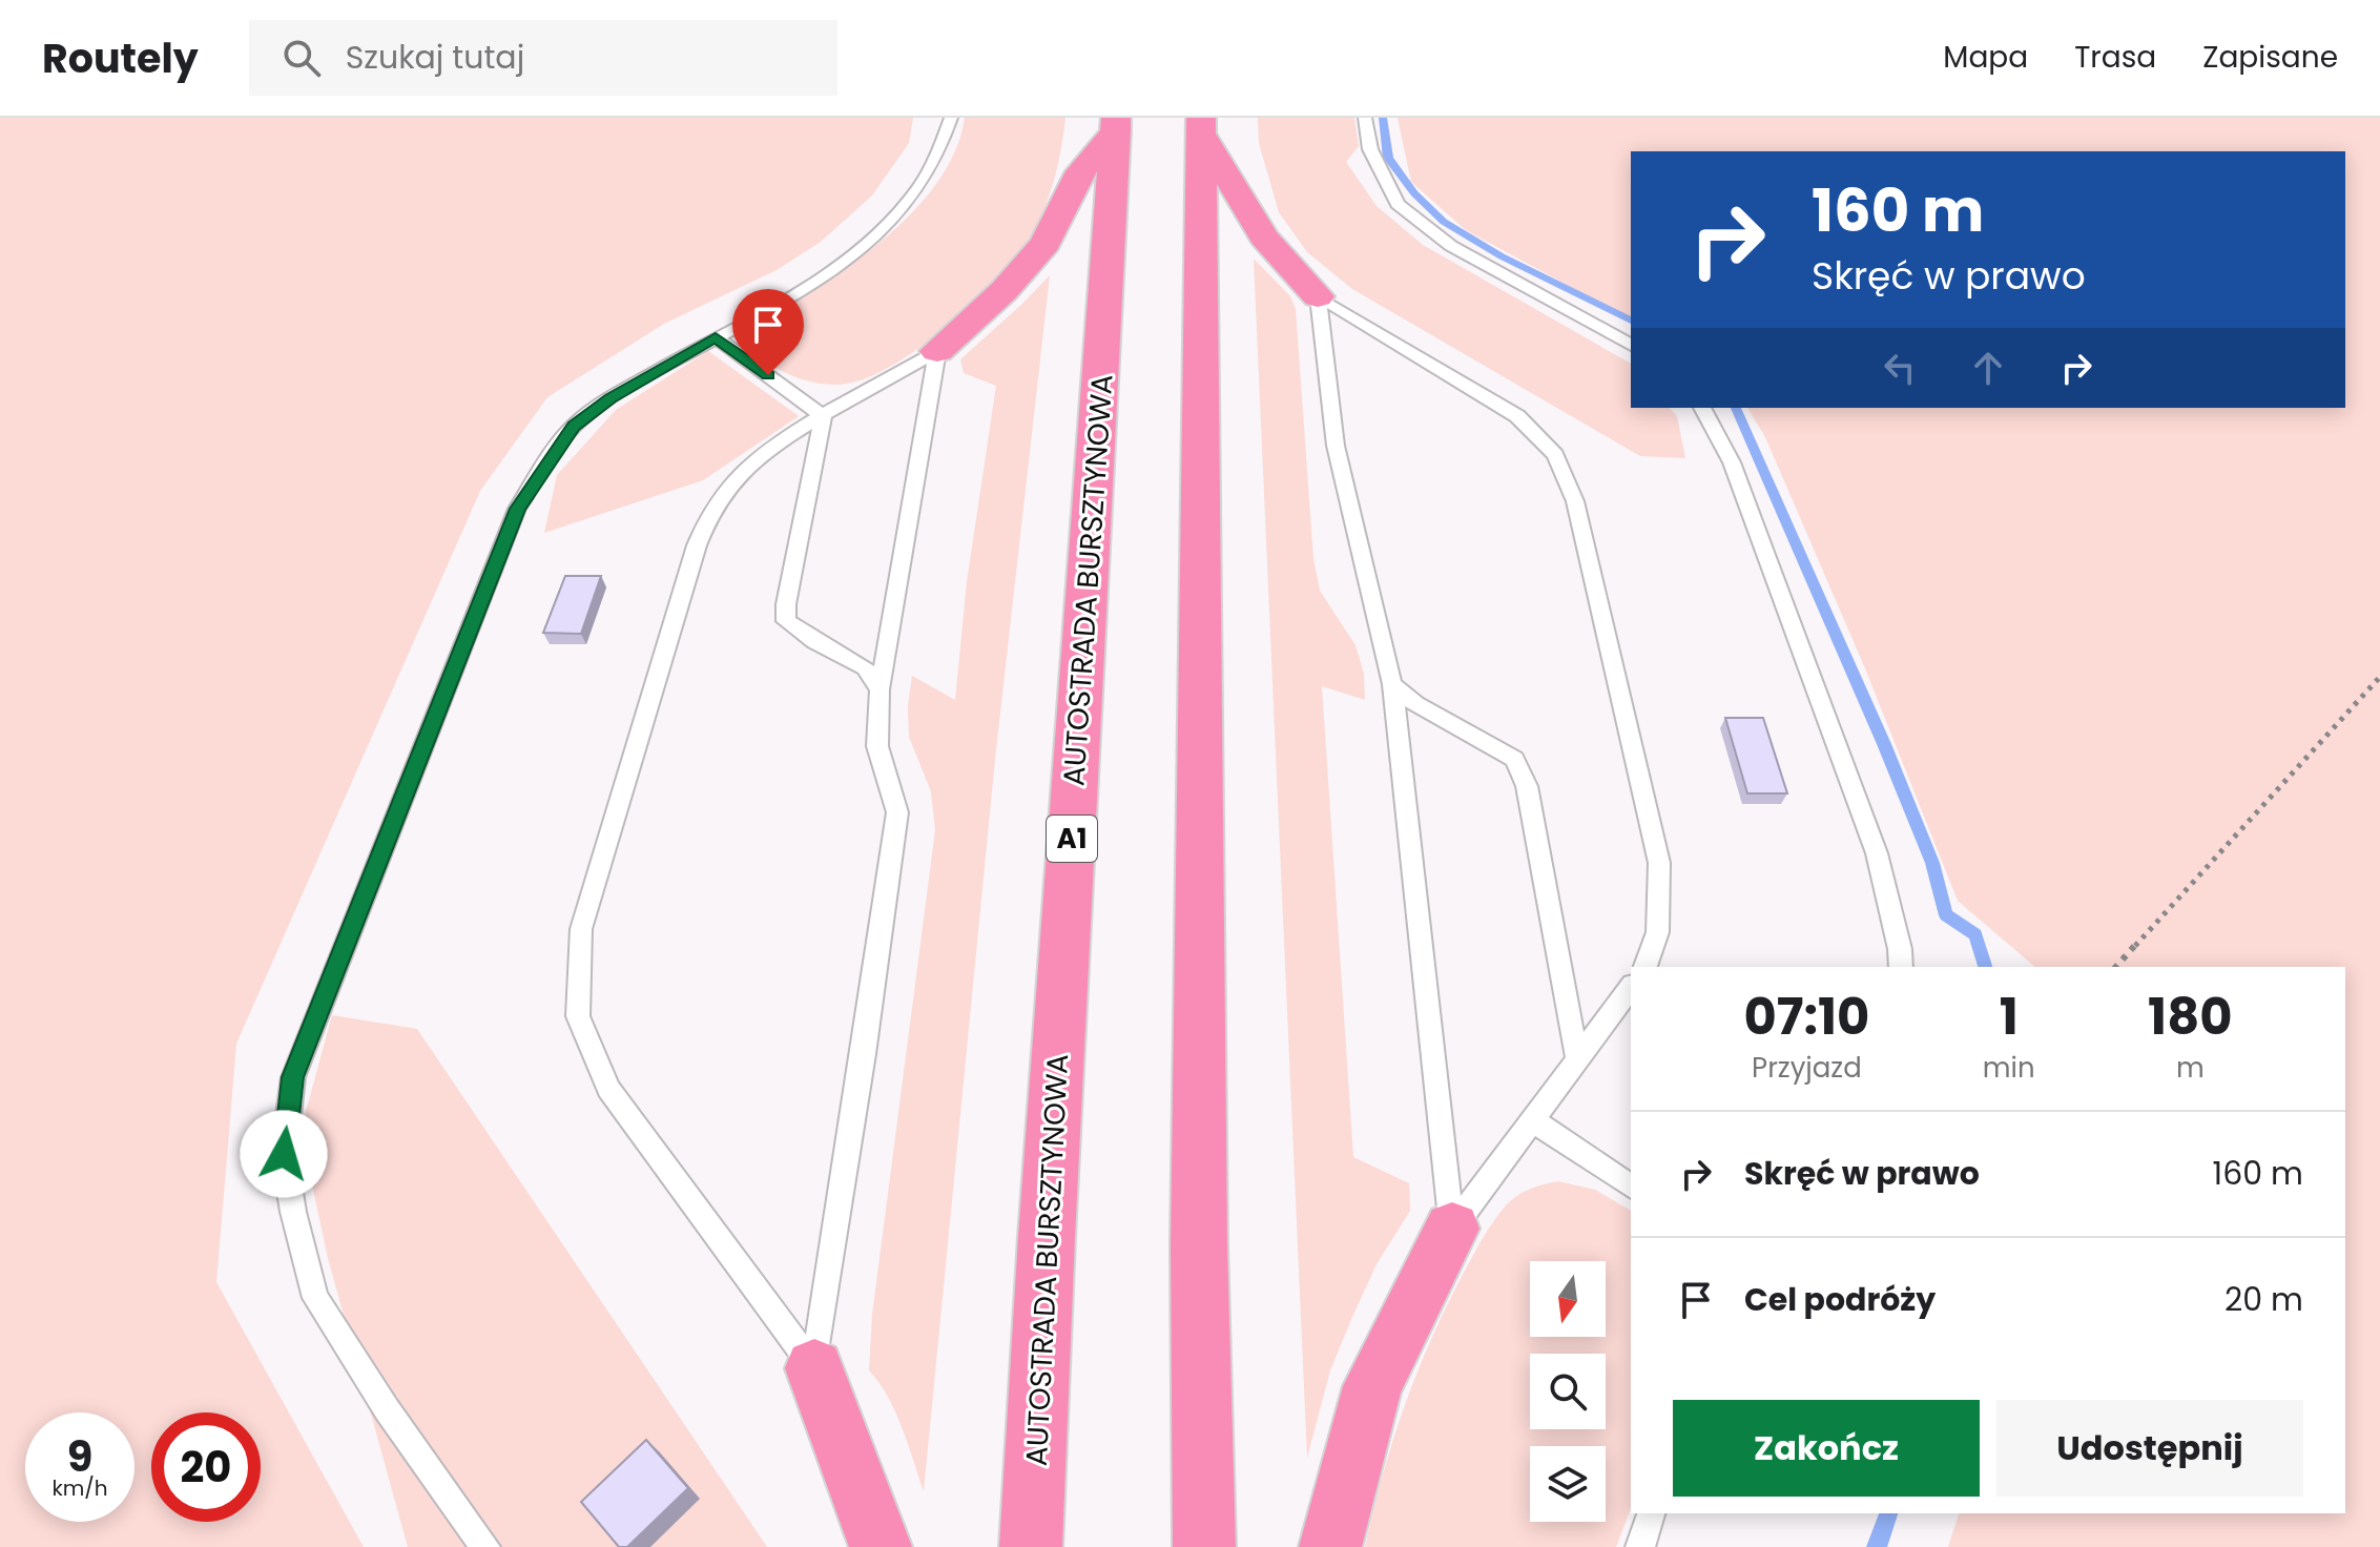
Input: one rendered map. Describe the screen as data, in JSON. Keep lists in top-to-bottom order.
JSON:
{
  "streets": {
    "highway": ["AUTOSTRADA BURSZTYNOWA", "A1"]
  },
  "north": "bottom",
  "page": {
    "header": "Routely",
    "search": "Szukaj tutaj",
    "nav": ["Mapa", "Trasa", "Zapisane"],
    "turn": ["160 m", "Skręć w prawo"],
    "eta": [
      "07:10",
      "Przyjazd",
      "1",
      "min",
      "180",
      "m"
    ],
    "list": [
      {
        "name": "Skręć w prawo",
        "value": "160 m"
      },
      {
        "name": "Cel podróży",
        "value": "20 m"
      }
    ],
    "buttons": ["Zakończ", "Udostępnij"],
    "speed": "9 km/h",
    "limit": "20"
  }
}
